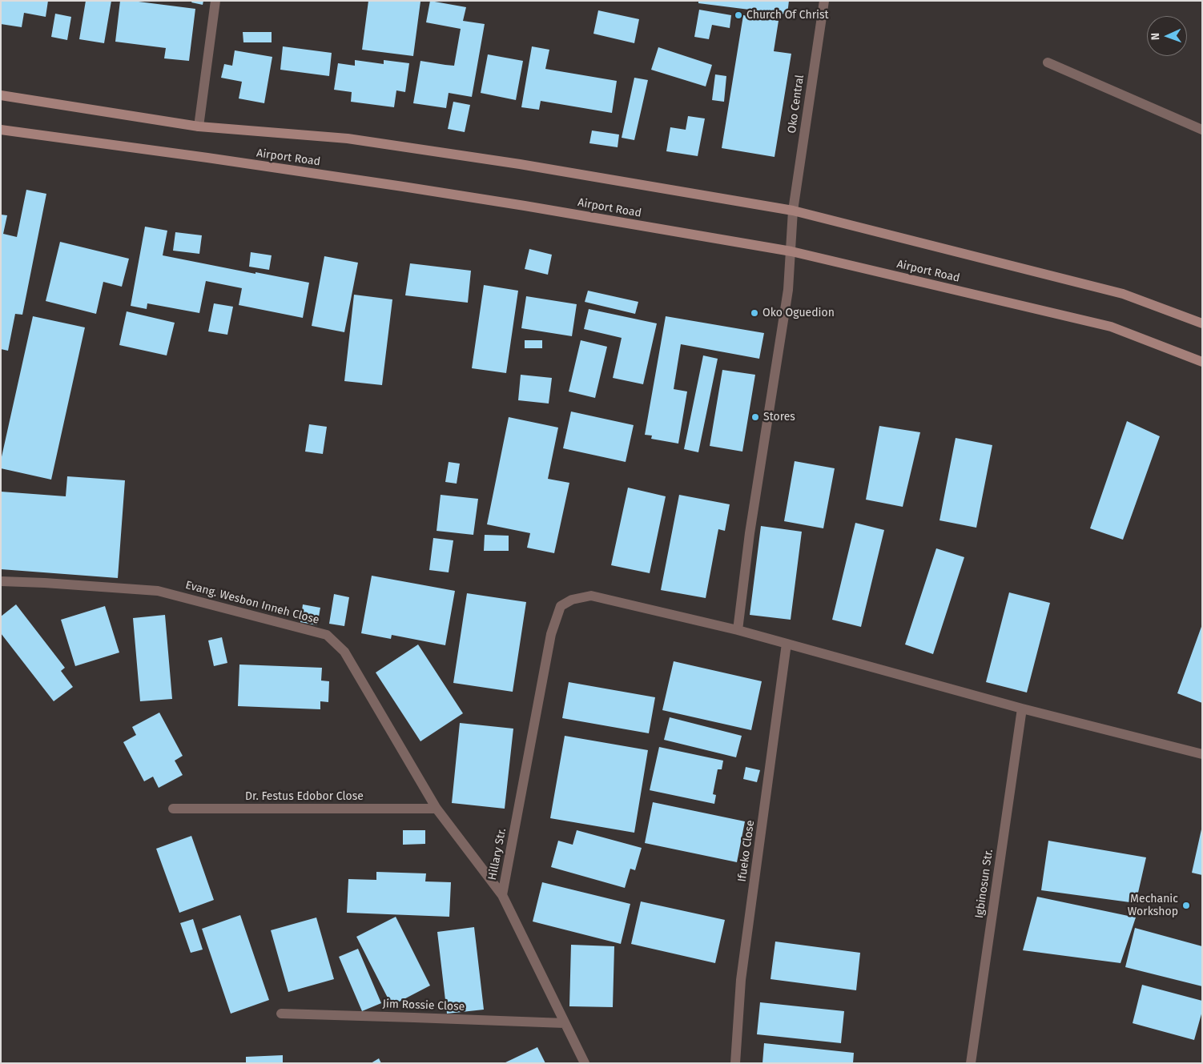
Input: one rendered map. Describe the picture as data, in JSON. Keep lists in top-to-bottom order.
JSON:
{
  "streets": {
    "main road": ["Airport Road"],
    "street": [
      "Oko Central",
      "Evang. Wesbon Inneh Close",
      "Dr. Festus Edobor Close",
      "Ifueko Close",
      "Hillary Str.",
      "Igbinosun Str.",
      "Jim Rossie Close"
    ]
  },
  "crossings": [
    ["Oko Central", "Airport Road"],
    ["Oko Central", "Hillary Str."],
    ["Evang. Wesbon Inneh Close", "Dr. Festus Edobor Close"],
    ["Evang. Wesbon Inneh Close", "Hillary Str."],
    ["Hillary Str.", "Jim Rossie Close"]
  ],
  "places": [
    "Church Of Christ",
    "Oko Oguedion",
    "Stores",
    "Mechanic Workshop"
  ],
  "north": "left"
}
